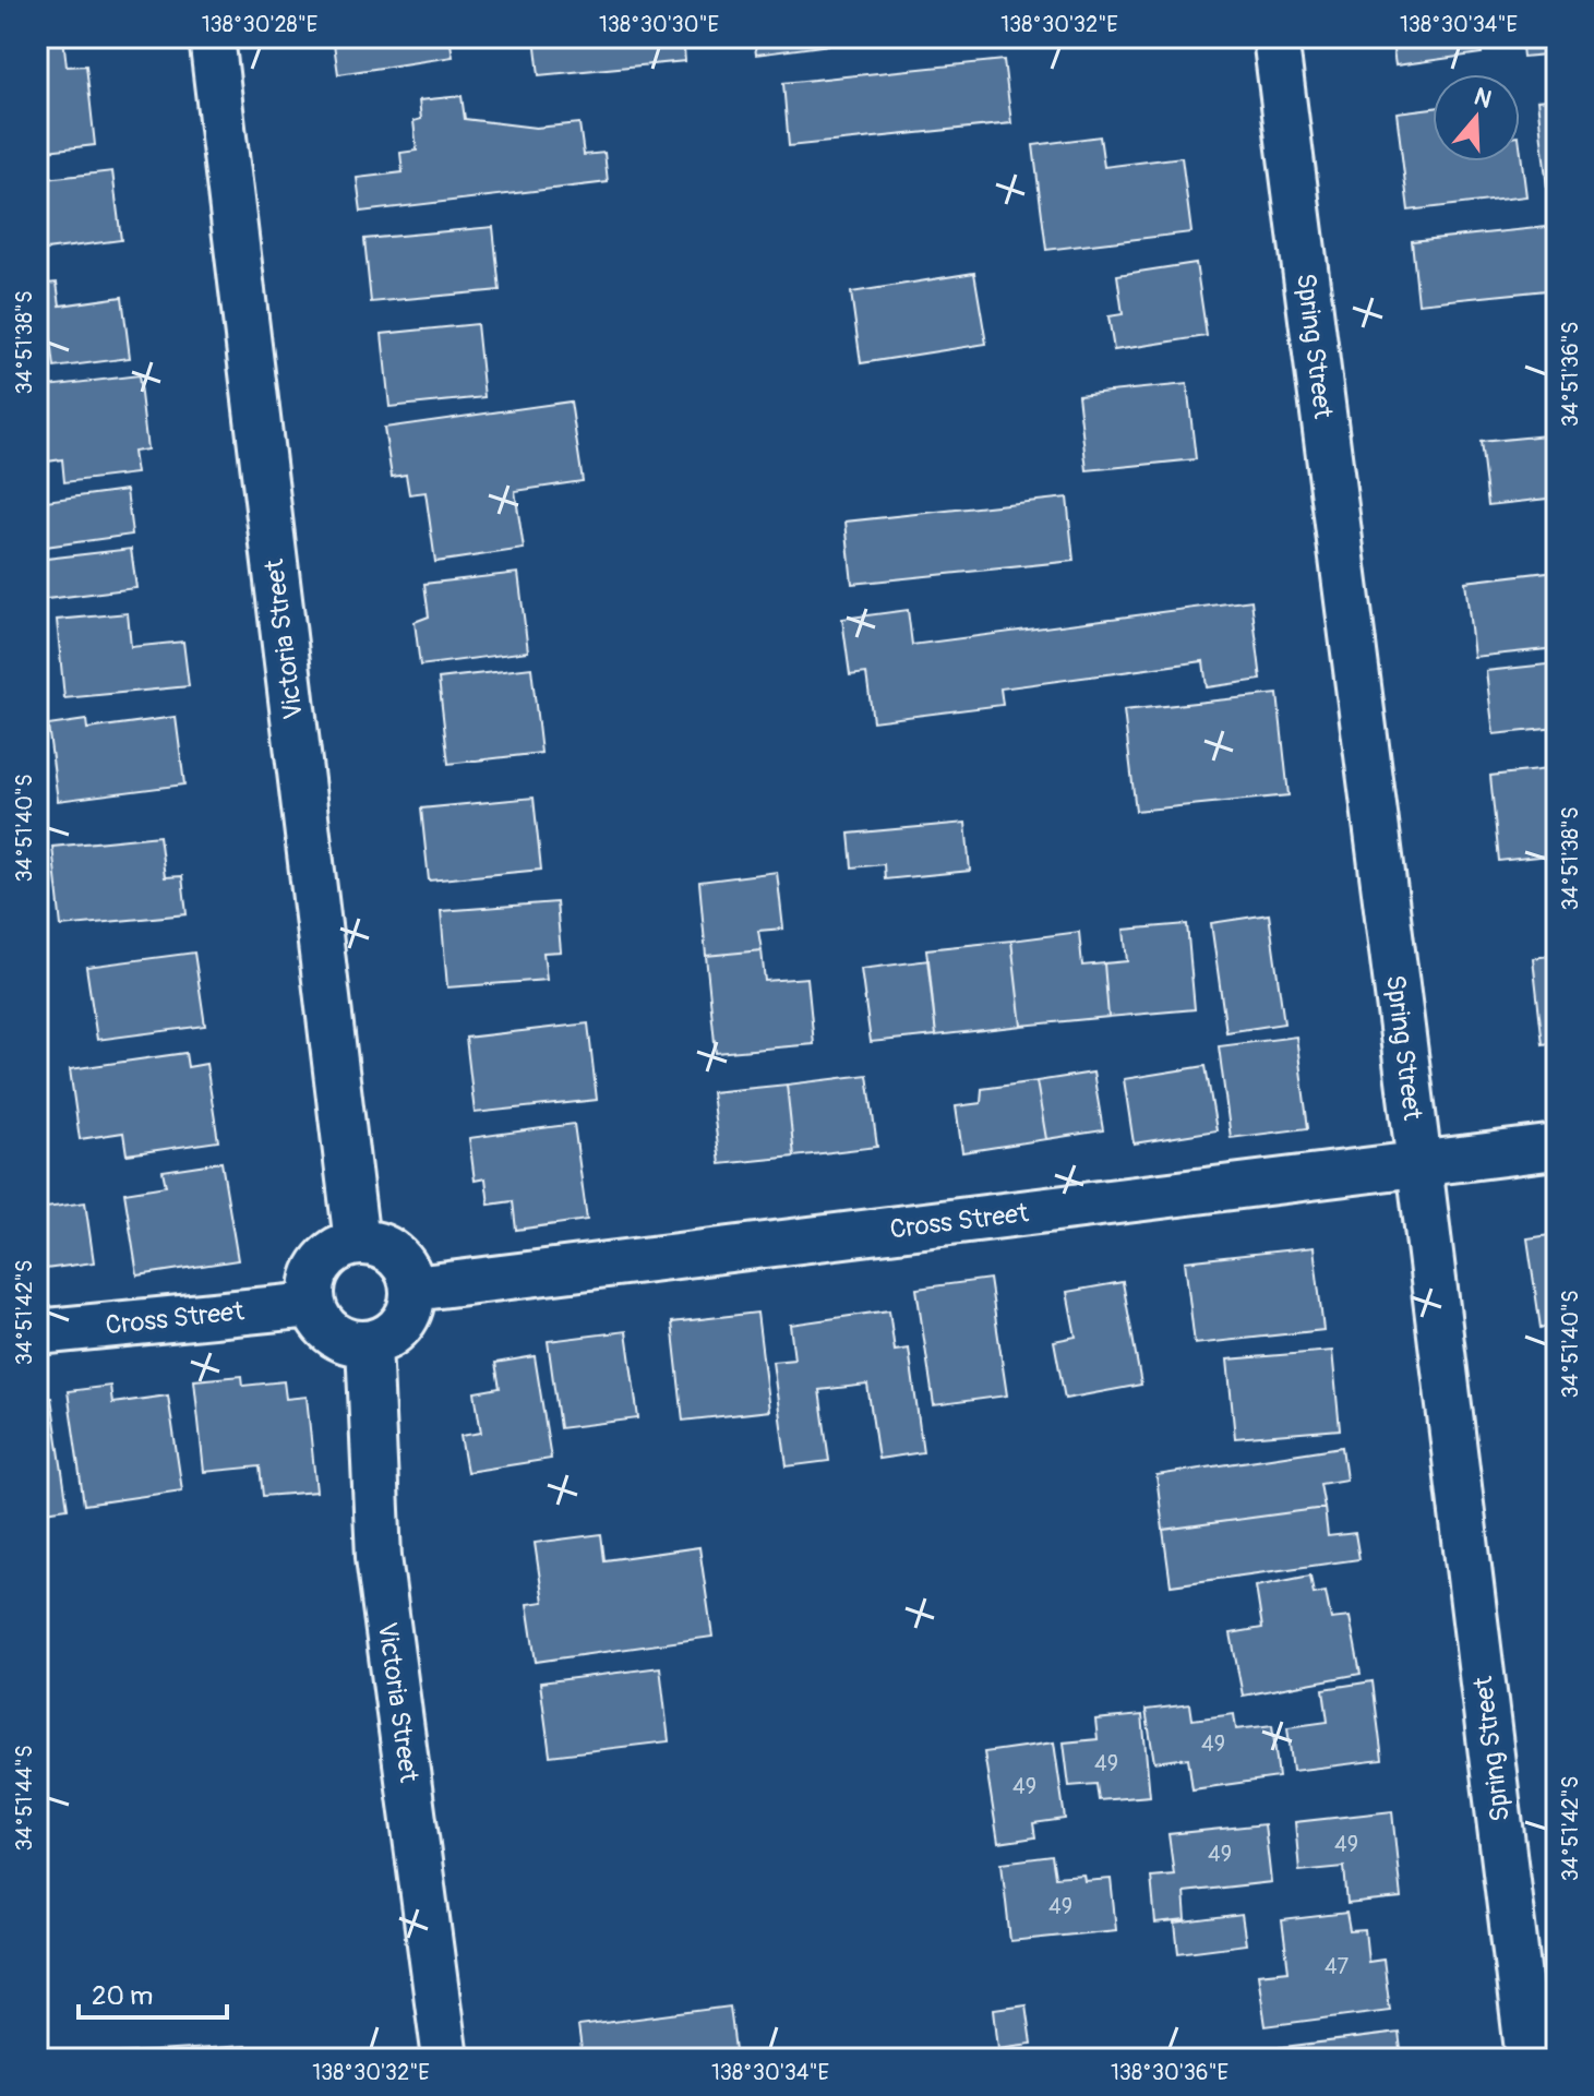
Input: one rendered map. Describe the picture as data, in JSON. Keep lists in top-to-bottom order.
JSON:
{
  "streets": {
    "street": ["Spring Street", "Victoria Street", "Cross Street"]
  },
  "crossings": [
    ["Spring Street", "Cross Street"],
    ["Victoria Street", "Cross Street"]
  ],
  "house_numbers": [
    "49",
    "49",
    "49",
    "49",
    "49",
    "49",
    "47"
  ],
  "scale_bar": "20 m",
  "north": "top",
  "coordinates": [
    "138°30'28\"E",
    "138°30'30\"E",
    "138°30'32\"E",
    "138°30'34\"E",
    "34°51'38\"S",
    "34°51'36\"S",
    "34°51'40\"S",
    "34°51'42\"S",
    "34°51'44\"S",
    "138°30'36\"E"
  ]
}
